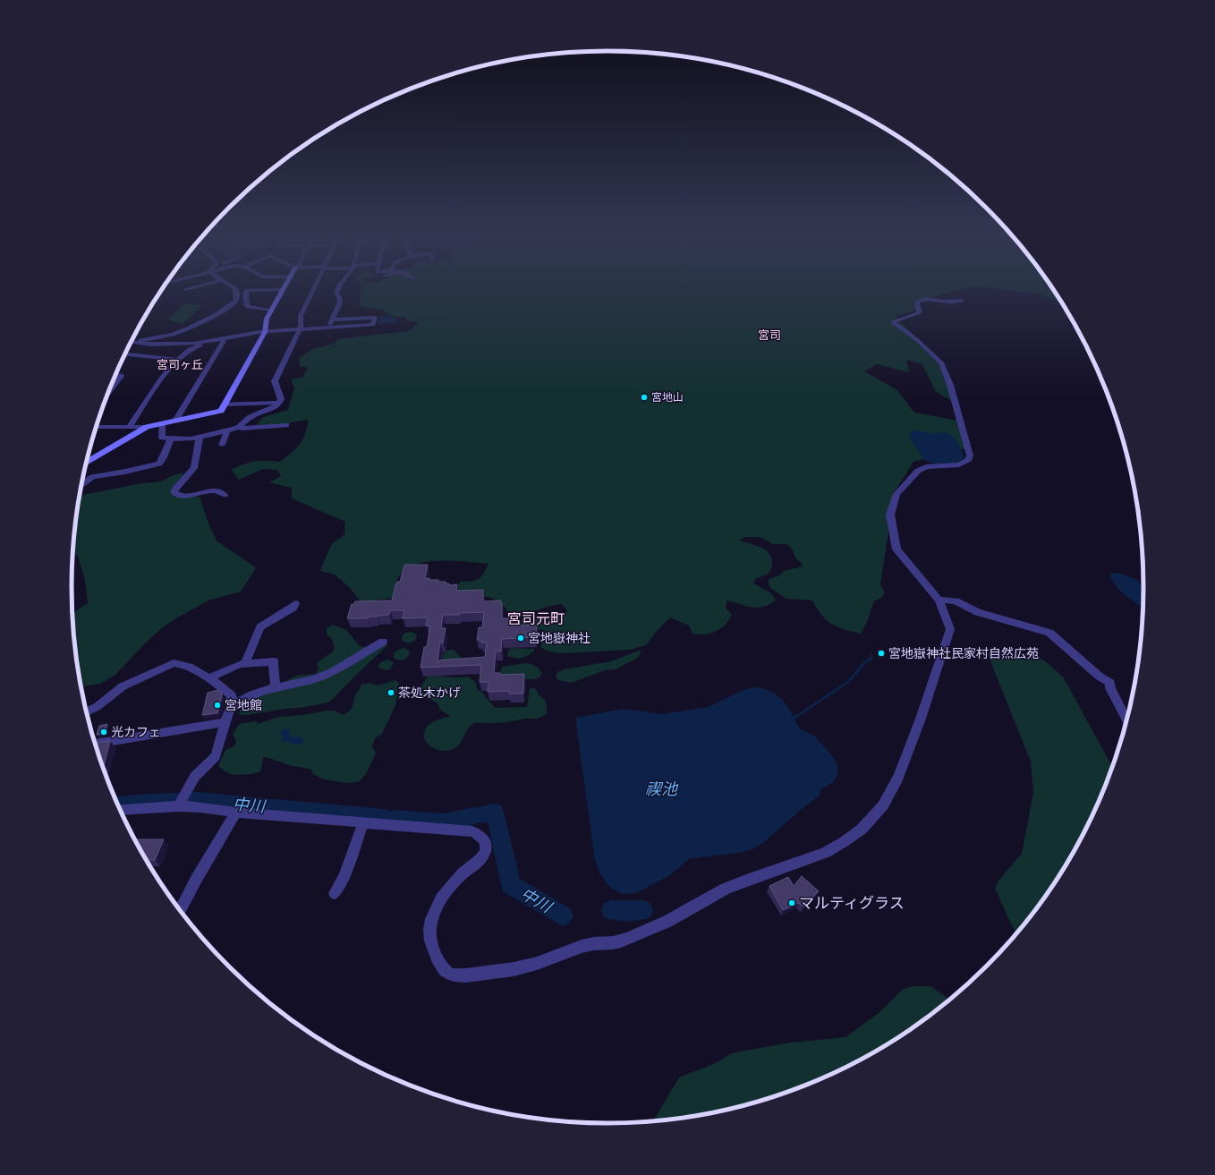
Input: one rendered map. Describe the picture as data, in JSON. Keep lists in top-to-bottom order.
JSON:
{
  "districts": ["宮司", "宮司ヶ丘", "宮司元町"],
  "water": ["禊池", "中川"],
  "places": [
    "宮地山",
    "宮地嶽神社",
    "宮地嶽神社民家村自然広苑",
    "茶処木かげ",
    "宮地館",
    "光カフェ",
    "マルティグラス"
  ]
}
